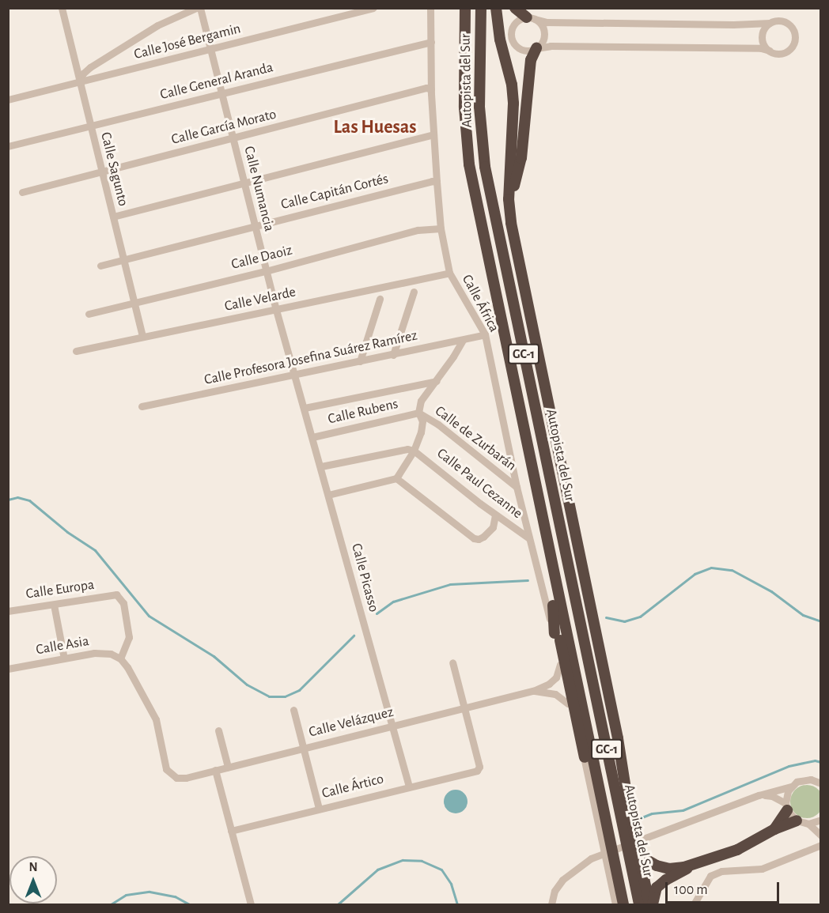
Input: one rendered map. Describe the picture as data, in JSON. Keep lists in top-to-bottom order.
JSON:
{
  "streets": {
    "highway": ["Autopista del Sur", "GC-1"],
    "street": [
      "Calle José Bergamin",
      "Calle General Aranda",
      "Calle García Morato",
      "Calle Sagunto",
      "Calle Numancia",
      "Calle Capitán Cortés",
      "Calle Daoiz",
      "Calle Velarde",
      "Calle África",
      "Calle Profesora Josefina Suárez Ramírez",
      "Calle Rubens",
      "Calle de Zurbarán",
      "Calle Paul Cezanne",
      "Calle Picasso",
      "Calle Europa",
      "Calle Asia",
      "Calle Velázquez",
      "Calle Ártico"
    ]
  },
  "crossings": [
    ["Calle José Bergamin", "Calle Sagunto"],
    ["Calle José Bergamin", "Calle Numancia"],
    ["Autopista del Sur", "Calle África"],
    ["Calle General Aranda", "Calle Sagunto"],
    ["Calle General Aranda", "Calle Numancia"],
    ["Calle General Aranda", "Calle África"],
    ["Calle García Morato", "Calle Sagunto"],
    ["Calle García Morato", "Calle Numancia"],
    ["Calle García Morato", "Calle África"],
    ["Calle Sagunto", "Calle Capitán Cortés"],
    ["Calle Sagunto", "Calle Daoiz"],
    ["Calle Sagunto", "Calle Velarde"],
    ["Calle Numancia", "Calle Capitán Cortés"],
    ["Calle Numancia", "Calle Daoiz"],
    ["Calle Numancia", "Calle Velarde"],
    ["Calle Numancia", "Calle Profesora Josefina Suárez Ramírez"],
    ["Calle Numancia", "Calle Picasso"],
    ["Calle Capitán Cortés", "Calle África"],
    ["Calle Daoiz", "Calle África"],
    ["Calle Velarde", "Calle África"],
    ["Calle África", "Calle Profesora Josefina Suárez Ramírez"],
    ["Calle África", "Calle de Zurbarán"],
    ["Calle África", "Calle Paul Cezanne"],
    ["Calle África", "Calle Velázquez"],
    ["Calle Profesora Josefina Suárez Ramírez", "Calle Picasso"],
    ["Calle Rubens", "Calle de Zurbarán"],
    ["Calle Rubens", "Calle Picasso"],
    ["Calle Picasso", "Calle Velázquez"],
    ["Calle Picasso", "Calle Ártico"],
    ["Calle Europa", "Calle Asia"],
    ["Calle Europa", "Calle Velázquez"],
    ["Calle Asia", "Calle Velázquez"],
    ["Calle Velázquez", "Calle Ártico"]
  ],
  "districts": ["Las Huesas"],
  "scale_bar": "100 m",
  "north": "top"
}
